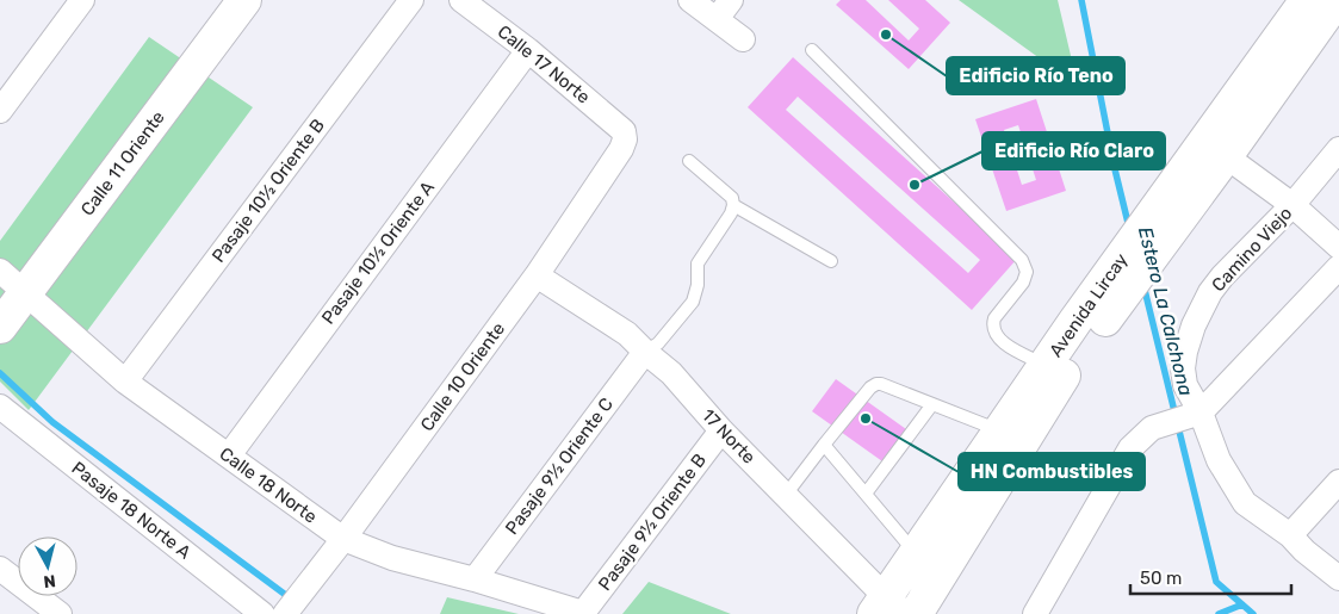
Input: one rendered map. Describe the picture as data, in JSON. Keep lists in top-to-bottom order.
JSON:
{
  "streets": {
    "main road": ["Calle 11 Oriente", "Avenida Lircay"],
    "street": [
      "Calle 17 Norte",
      "Pasaje 10½ Oriente B",
      "Camino Viejo",
      "Pasaje 10½ Oriente A",
      "Calle 10 Oriente",
      "17 Norte",
      "Pasaje 9½ Oriente C",
      "Calle 18 Norte",
      "Pasaje 18 Norte A",
      "Pasaje 9½ Oriente B"
    ]
  },
  "crossings": [
    ["Calle 17 Norte", "Pasaje 10½ Oriente A"],
    ["Calle 17 Norte", "Calle 10 Oriente"],
    ["Calle 11 Oriente", "Calle 18 Norte"],
    ["Pasaje 10½ Oriente B", "Calle 18 Norte"],
    ["Pasaje 10½ Oriente A", "Calle 18 Norte"],
    ["Avenida Lircay", "17 Norte"],
    ["Calle 10 Oriente", "17 Norte"],
    ["Calle 10 Oriente", "Calle 18 Norte"],
    ["17 Norte", "Pasaje 9½ Oriente C"],
    ["17 Norte", "Pasaje 9½ Oriente B"],
    ["Pasaje 9½ Oriente C", "Calle 18 Norte"],
    ["Calle 18 Norte", "Pasaje 9½ Oriente B"]
  ],
  "water": ["Estero La Calchona"],
  "places": ["Edificio Río Teno", "Edificio Río Claro", "HN Combustibles"],
  "scale_bar": "50 m",
  "north": "bottom"
}
